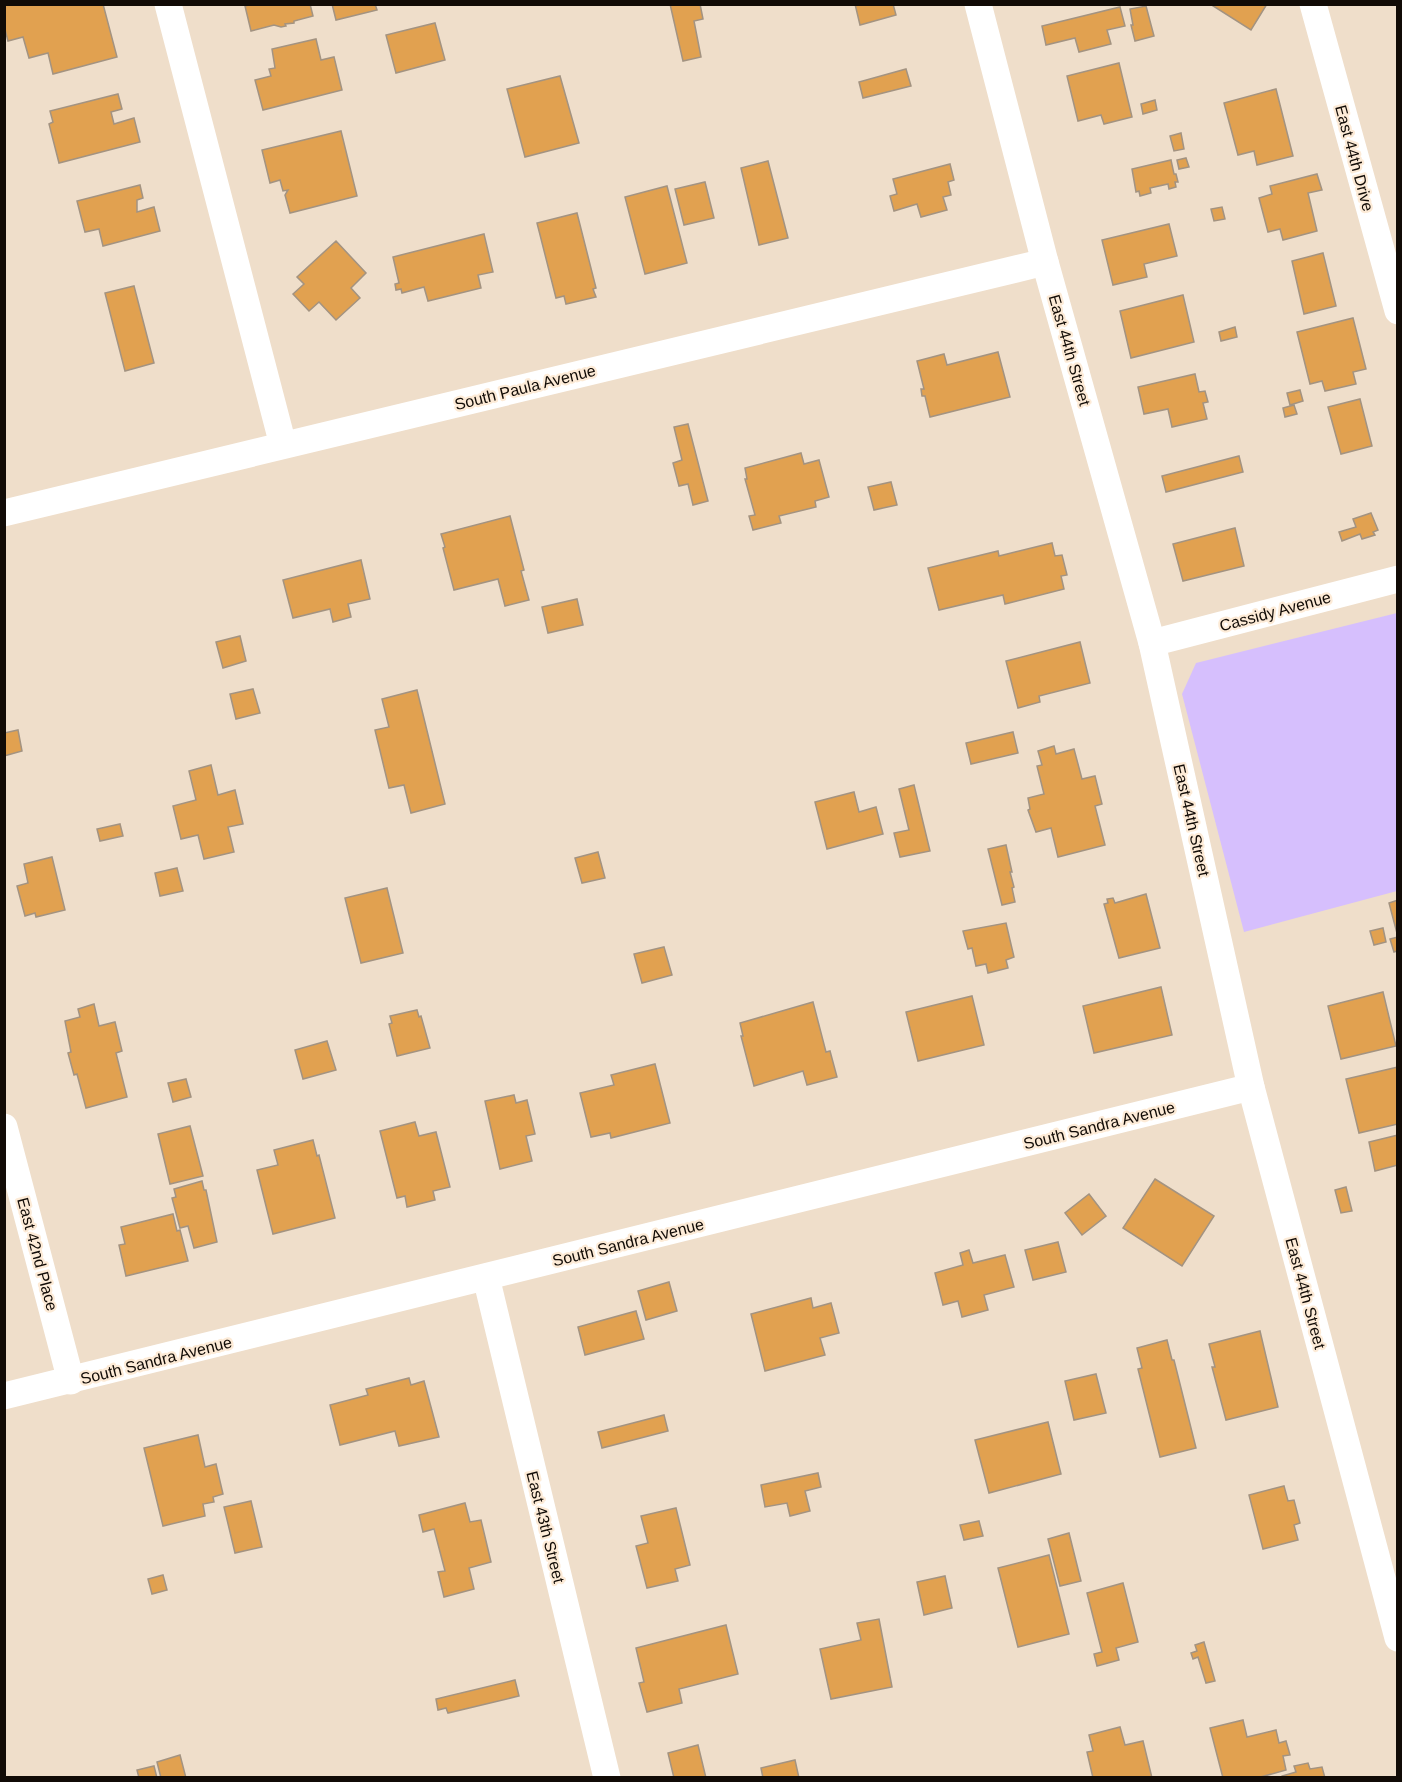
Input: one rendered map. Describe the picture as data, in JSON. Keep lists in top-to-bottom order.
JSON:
{
  "streets": {
    "street": [
      "East 44th Drive",
      "East 44th Street",
      "South Paula Avenue",
      "Cassidy Avenue",
      "South Sandra Avenue",
      "East 42nd Place",
      "East 43th Street"
    ]
  },
  "crossings": [
    ["East 44th Street", "South Paula Avenue"],
    ["East 44th Street", "Cassidy Avenue"],
    ["East 44th Street", "South Sandra Avenue"],
    ["South Sandra Avenue", "East 42nd Place"],
    ["South Sandra Avenue", "East 43th Street"]
  ]
}
